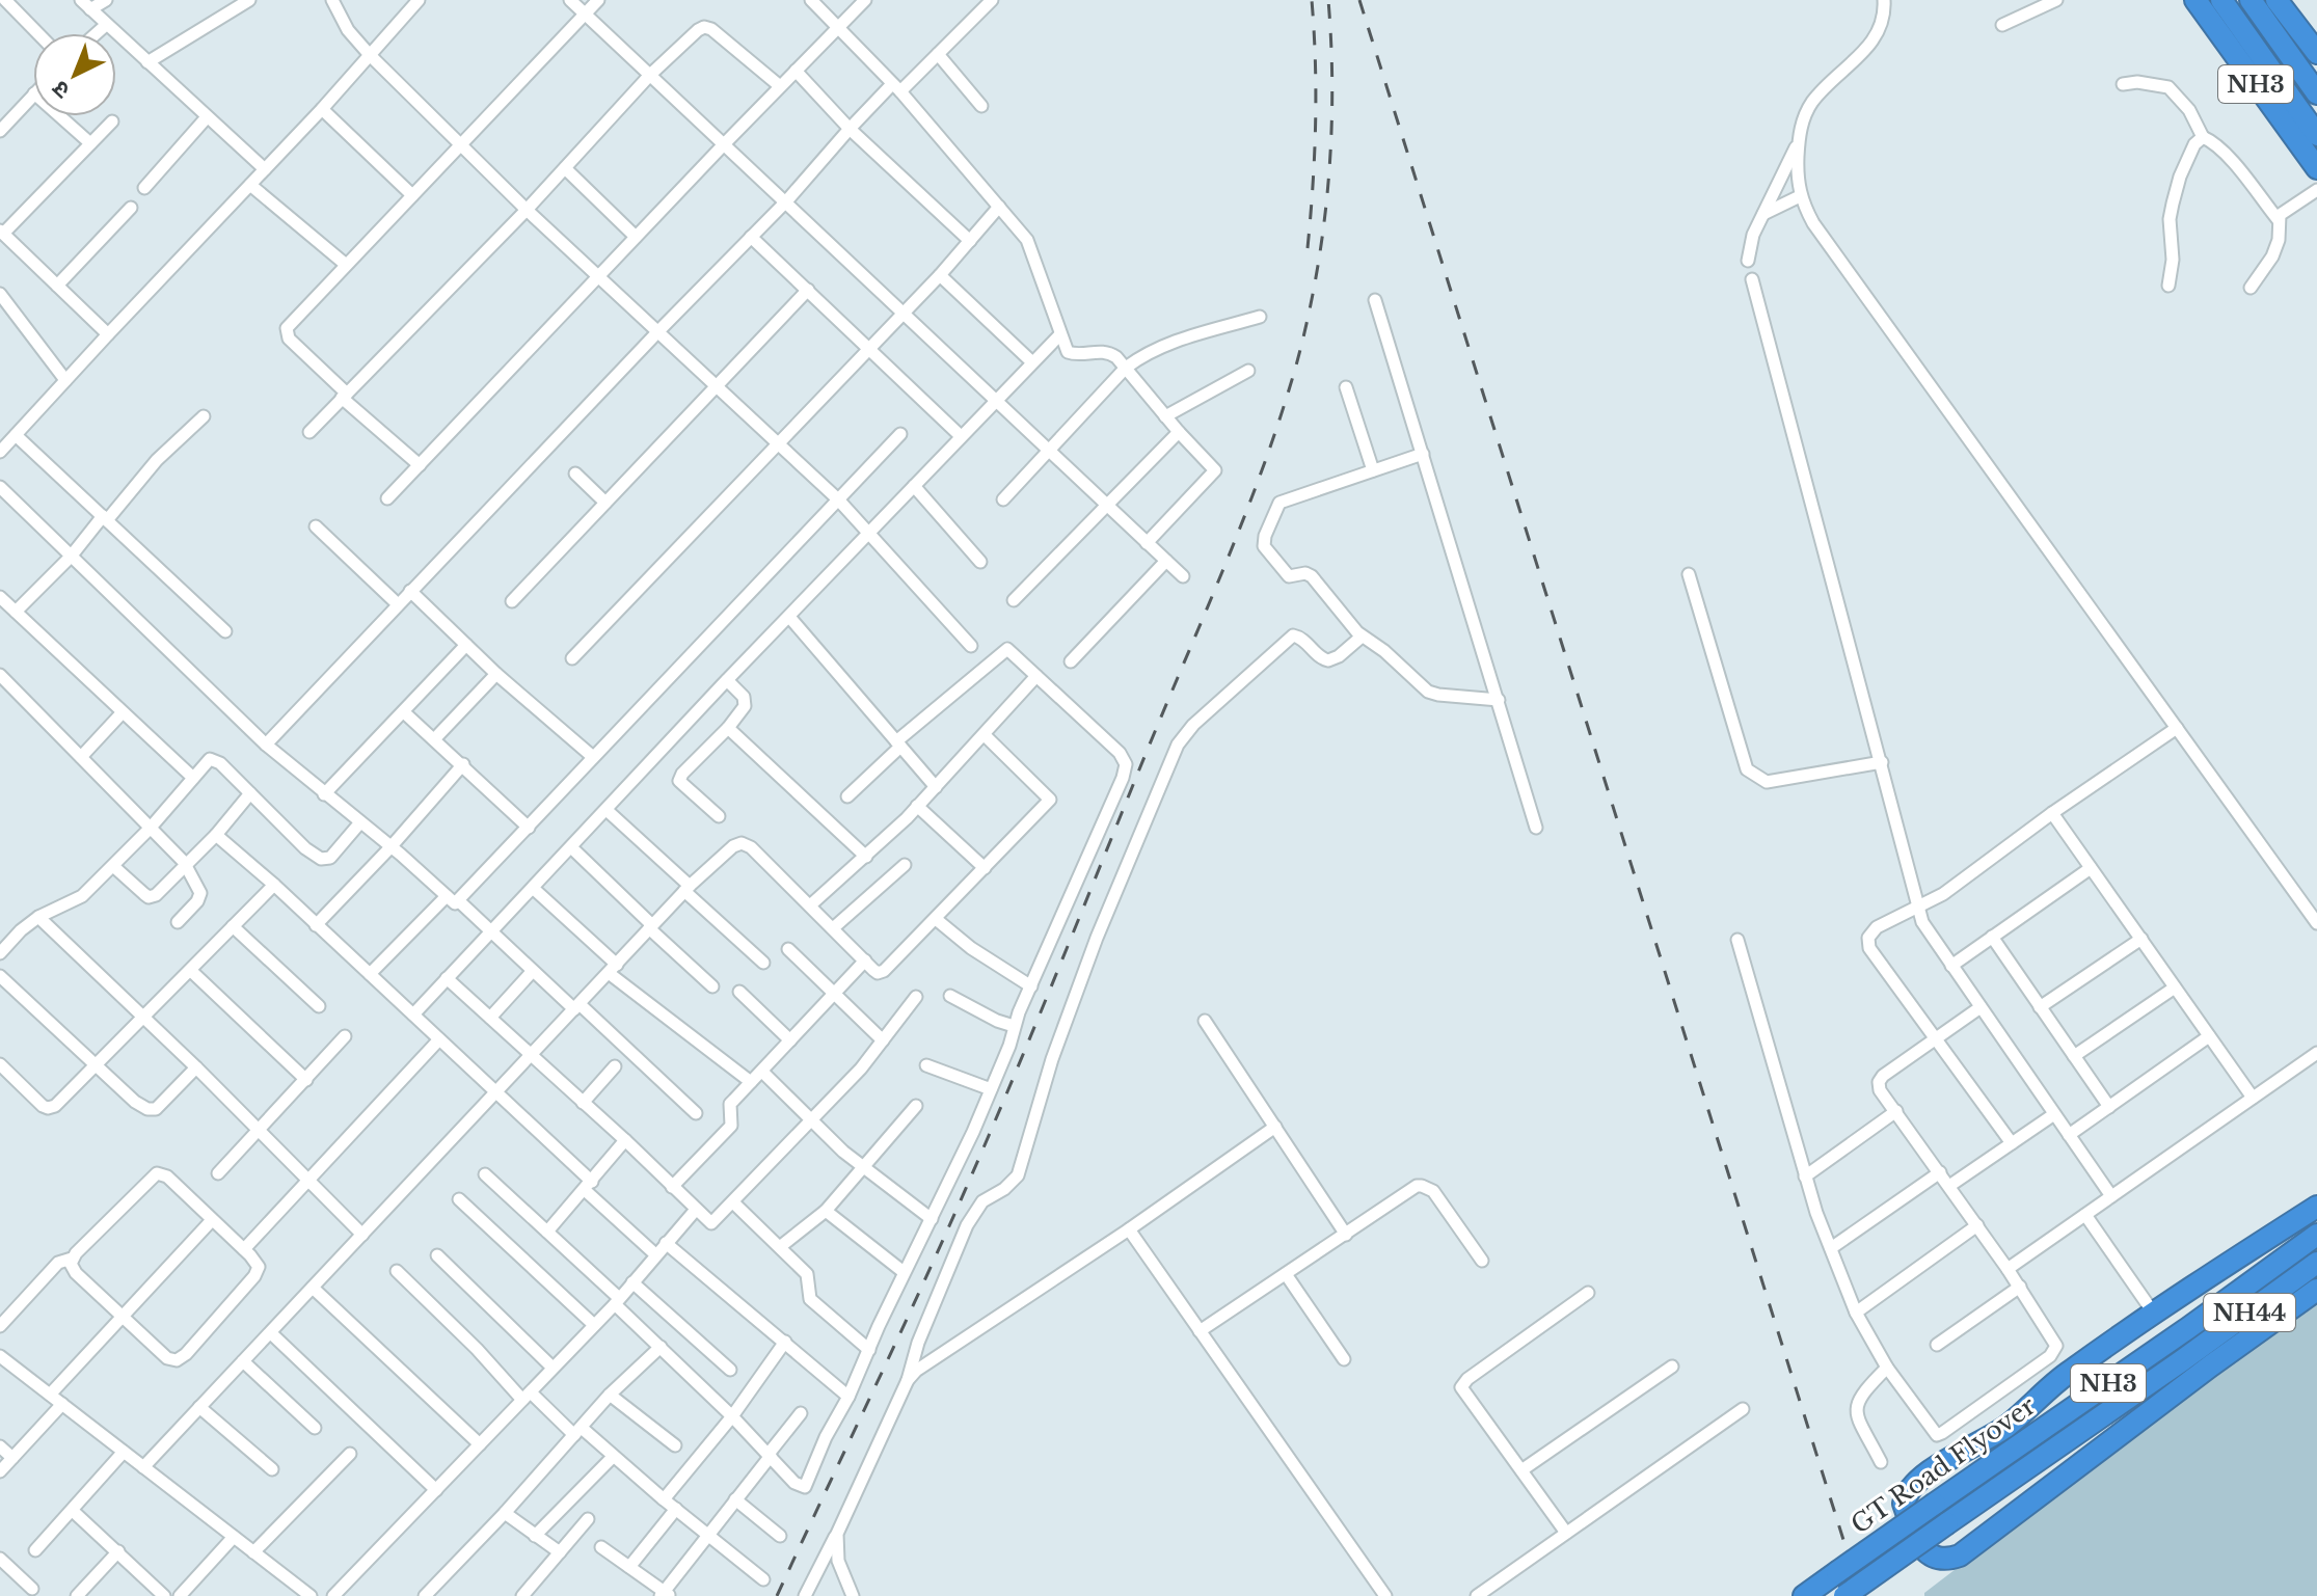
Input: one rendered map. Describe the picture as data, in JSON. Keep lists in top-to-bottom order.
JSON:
{
  "streets": {
    "highway": ["NH3", "NH44", "GT Road Flyover"]
  },
  "crossings": [
    ["NH3", "GT Road Flyover"]
  ],
  "north": "bottom left"
}
